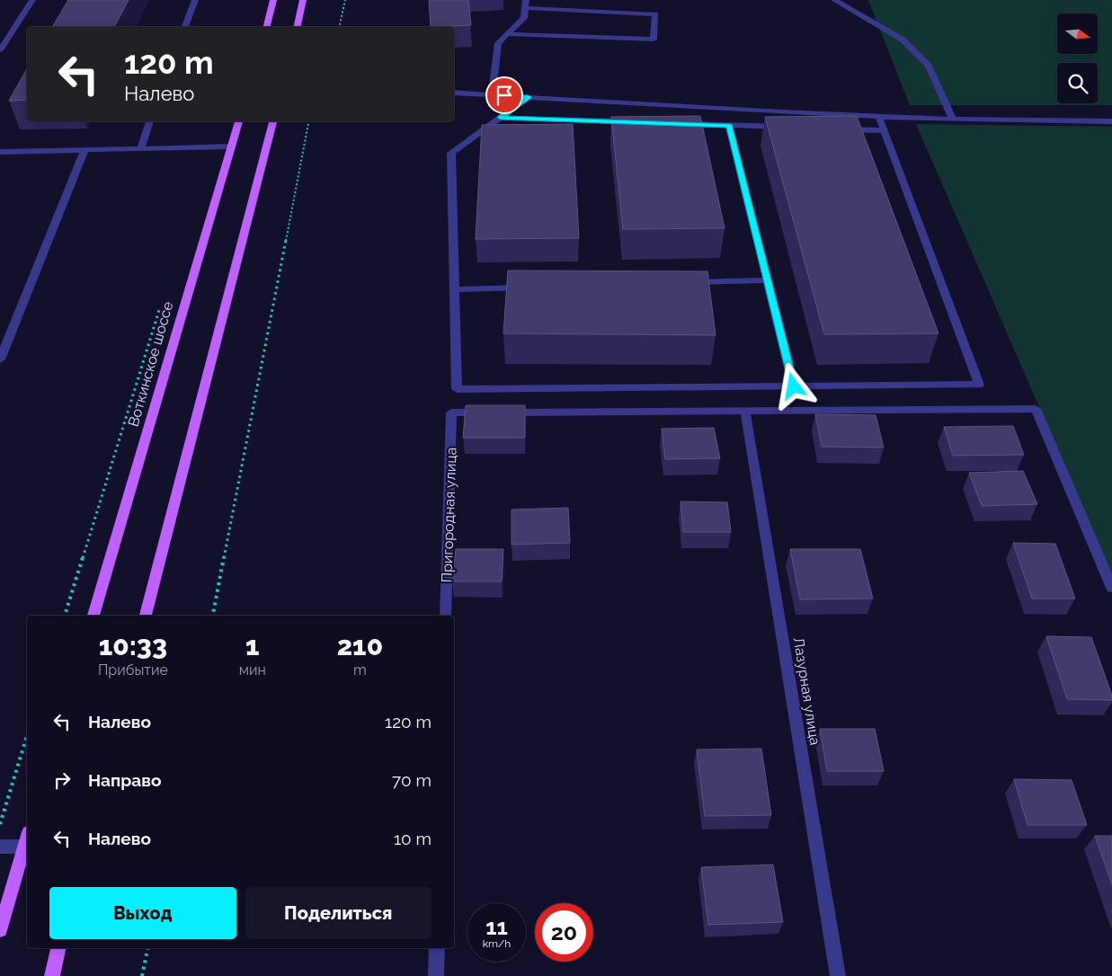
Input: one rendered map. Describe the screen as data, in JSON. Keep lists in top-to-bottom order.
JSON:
{
  "streets": {
    "main road": ["Воткинское шоссе"],
    "street": ["Пригородная улица", "Лазурная улица"]
  },
  "crossings": [
    ["Пригородная улица", "Лазурная улица"]
  ],
  "north": "right",
  "page": {
    "turn": ["120 m", "Налево"],
    "eta": [
      "10:33",
      "Прибытие",
      "1",
      "мин",
      "210",
      "m"
    ],
    "list": [
      {
        "name": "Налево",
        "value": "120 m"
      },
      {
        "name": "Направо",
        "value": "70 m"
      },
      {
        "name": "Налево",
        "value": "10 m"
      }
    ],
    "buttons": ["Выход", "Поделиться"],
    "speed": "11 km/h",
    "limit": "20"
  }
}
